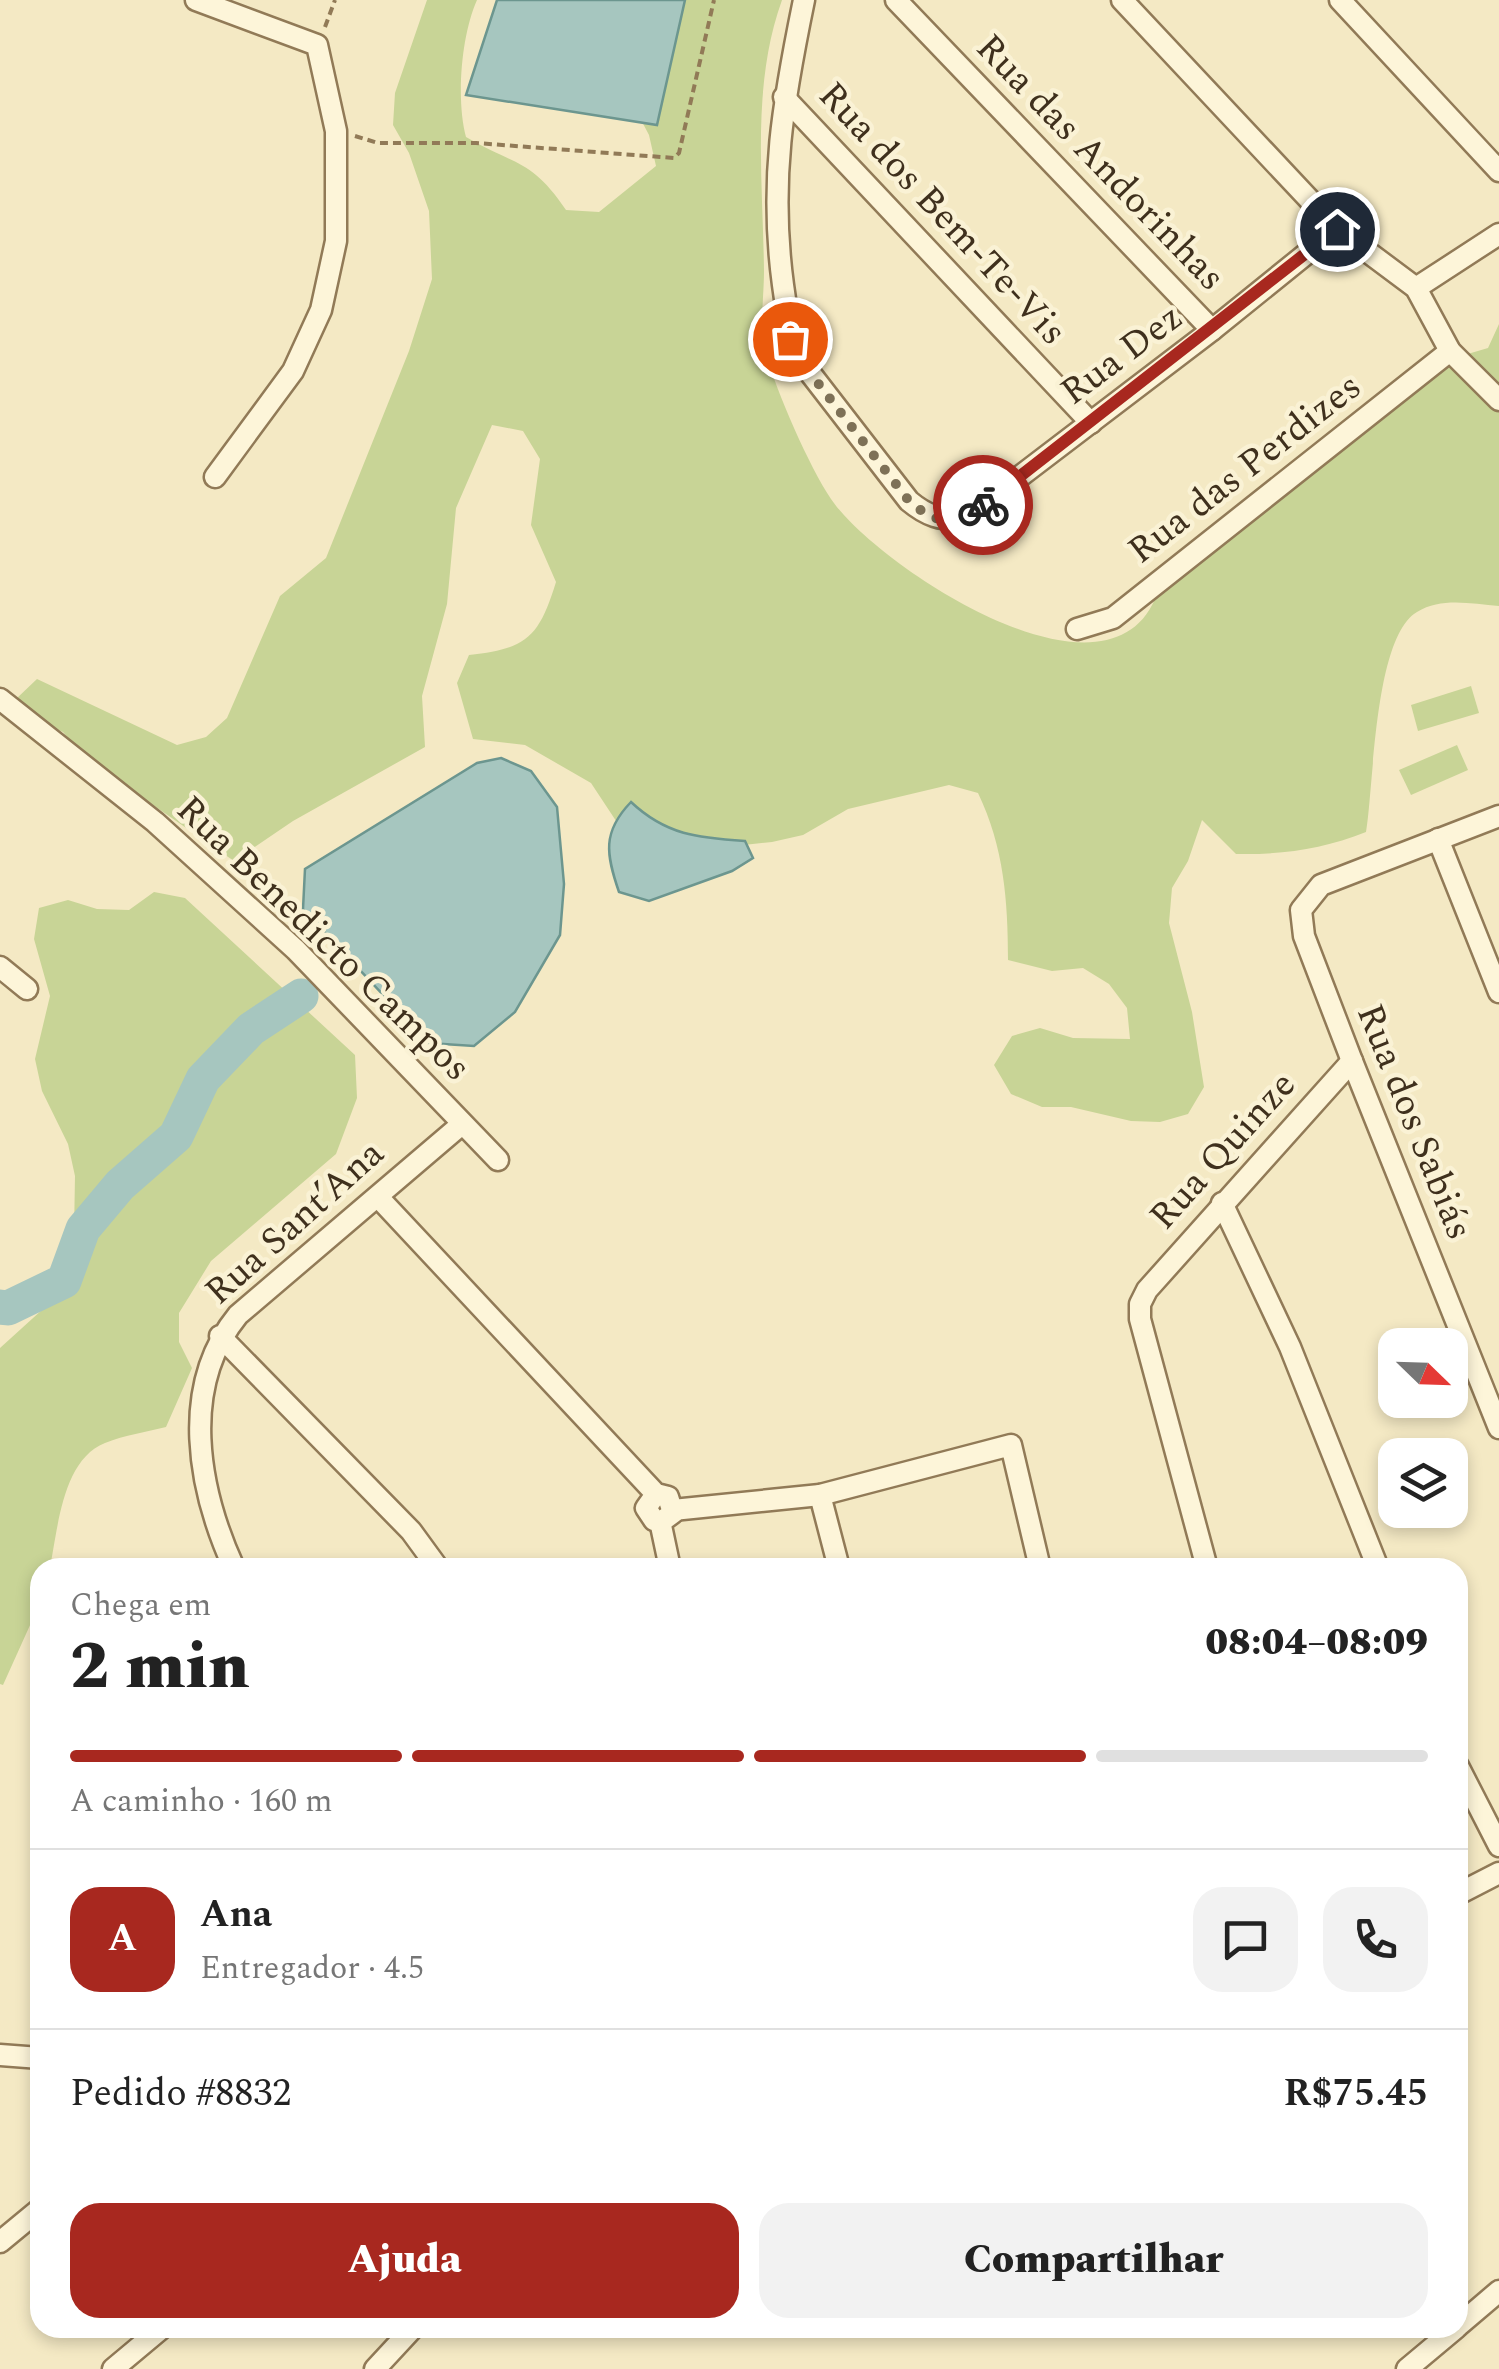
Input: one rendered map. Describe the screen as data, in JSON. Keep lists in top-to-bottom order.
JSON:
{
  "streets": {
    "street": [
      "Rua das Andorinhas",
      "Rua dos Bem-Te-Vis",
      "Rua Dez",
      "Rua das Perdizes",
      "Rua Benedicto Campos",
      "Rua dos Sabiás",
      "Rua Quinze",
      "Rua Sant’Ana"
    ]
  },
  "crossings": [
    ["Rua das Andorinhas", "Rua Dez"],
    ["Rua dos Bem-Te-Vis", "Rua Dez"],
    ["Rua Benedicto Campos", "Rua Sant’Ana"],
    ["Rua dos Sabiás", "Rua Quinze"]
  ],
  "north": "bottom right",
  "page": {
    "heading": ["2 min", "Chega em", "08:04–08:09"],
    "panel": [
      "Ana",
      "Entregador · 4.5",
      "Pedido #8832",
      "R$75.45"
    ],
    "bar": "A caminho · 160 m",
    "round": "A",
    "buttons": ["Ajuda", "Compartilhar"]
  }
}
